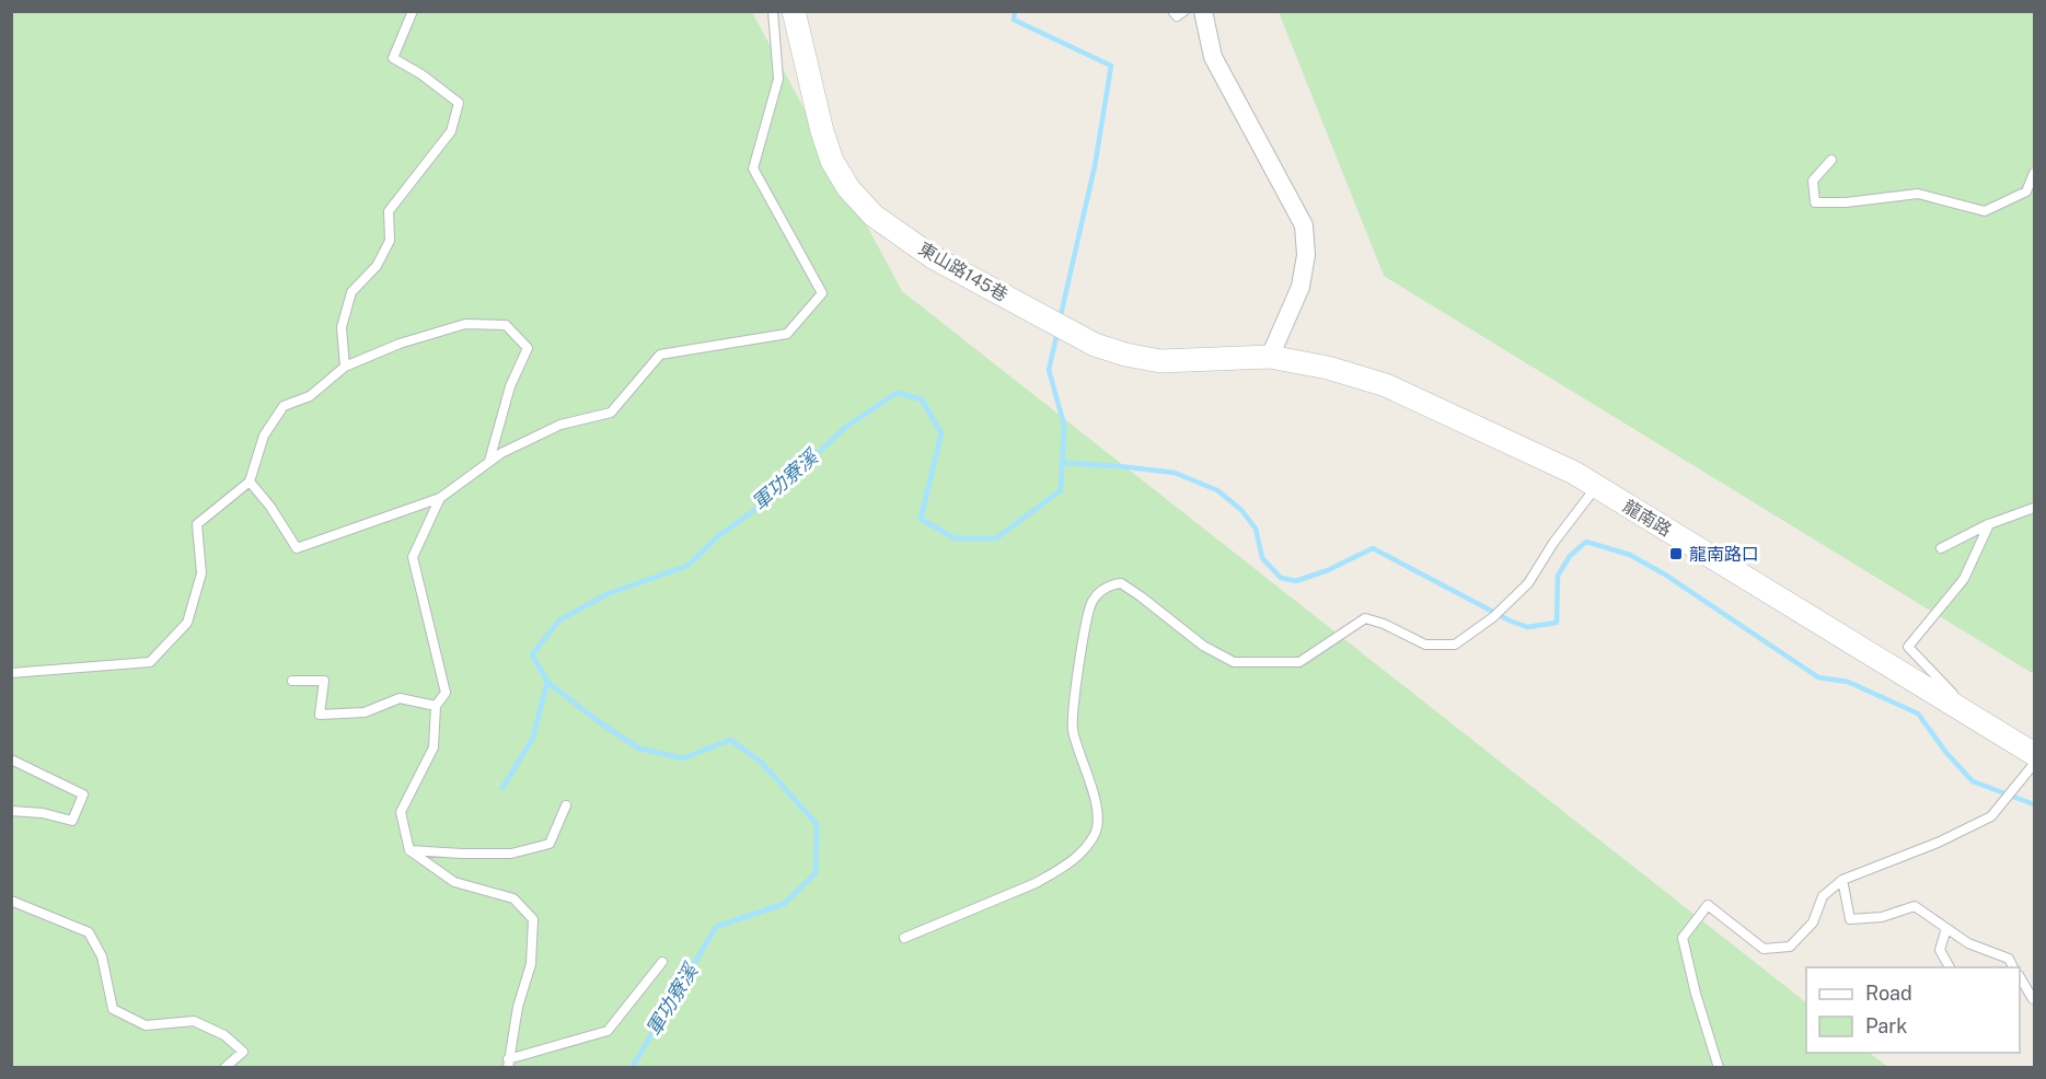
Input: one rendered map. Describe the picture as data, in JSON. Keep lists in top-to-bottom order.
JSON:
{
  "streets": {
    "street": ["東山路145巷", "龍南路"]
  },
  "crossings": [
    ["東山路145巷", "龍南路"]
  ],
  "water": ["軍功寮溪"],
  "places": {
    "transit": ["龍南路口"]
  },
  "legend": ["Road", "Park"]
}
